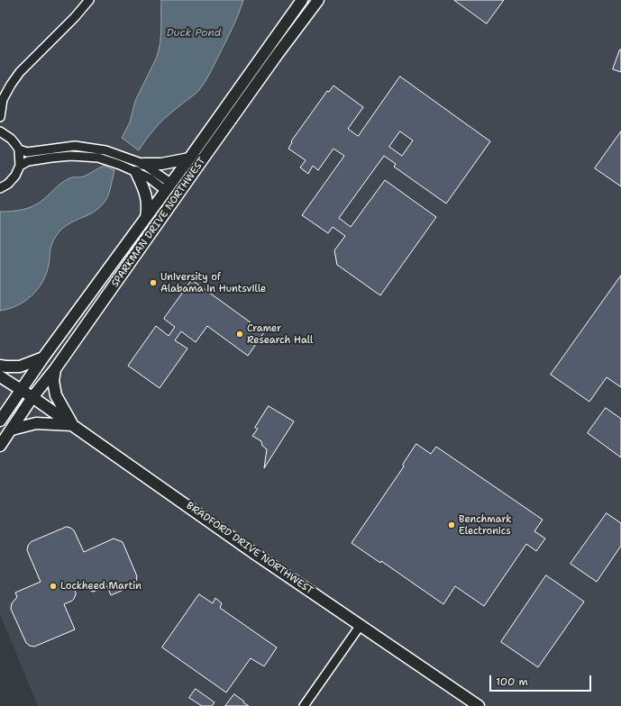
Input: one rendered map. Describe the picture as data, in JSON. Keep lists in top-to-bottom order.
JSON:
{
  "streets": {
    "main road": ["SPARKMAN DRIVE NORTHWEST", "BRADFORD DRIVE NORTHWEST"]
  },
  "crossings": [
    ["SPARKMAN DRIVE NORTHWEST", "BRADFORD DRIVE NORTHWEST"]
  ],
  "water": ["Duck Pond"],
  "places": [
    "University of Alabama in Huntsville",
    "Cramer Research Hall",
    "Benchmark Electronics",
    "Lockheed Martin"
  ],
  "scale_bar": "100 m"
}
